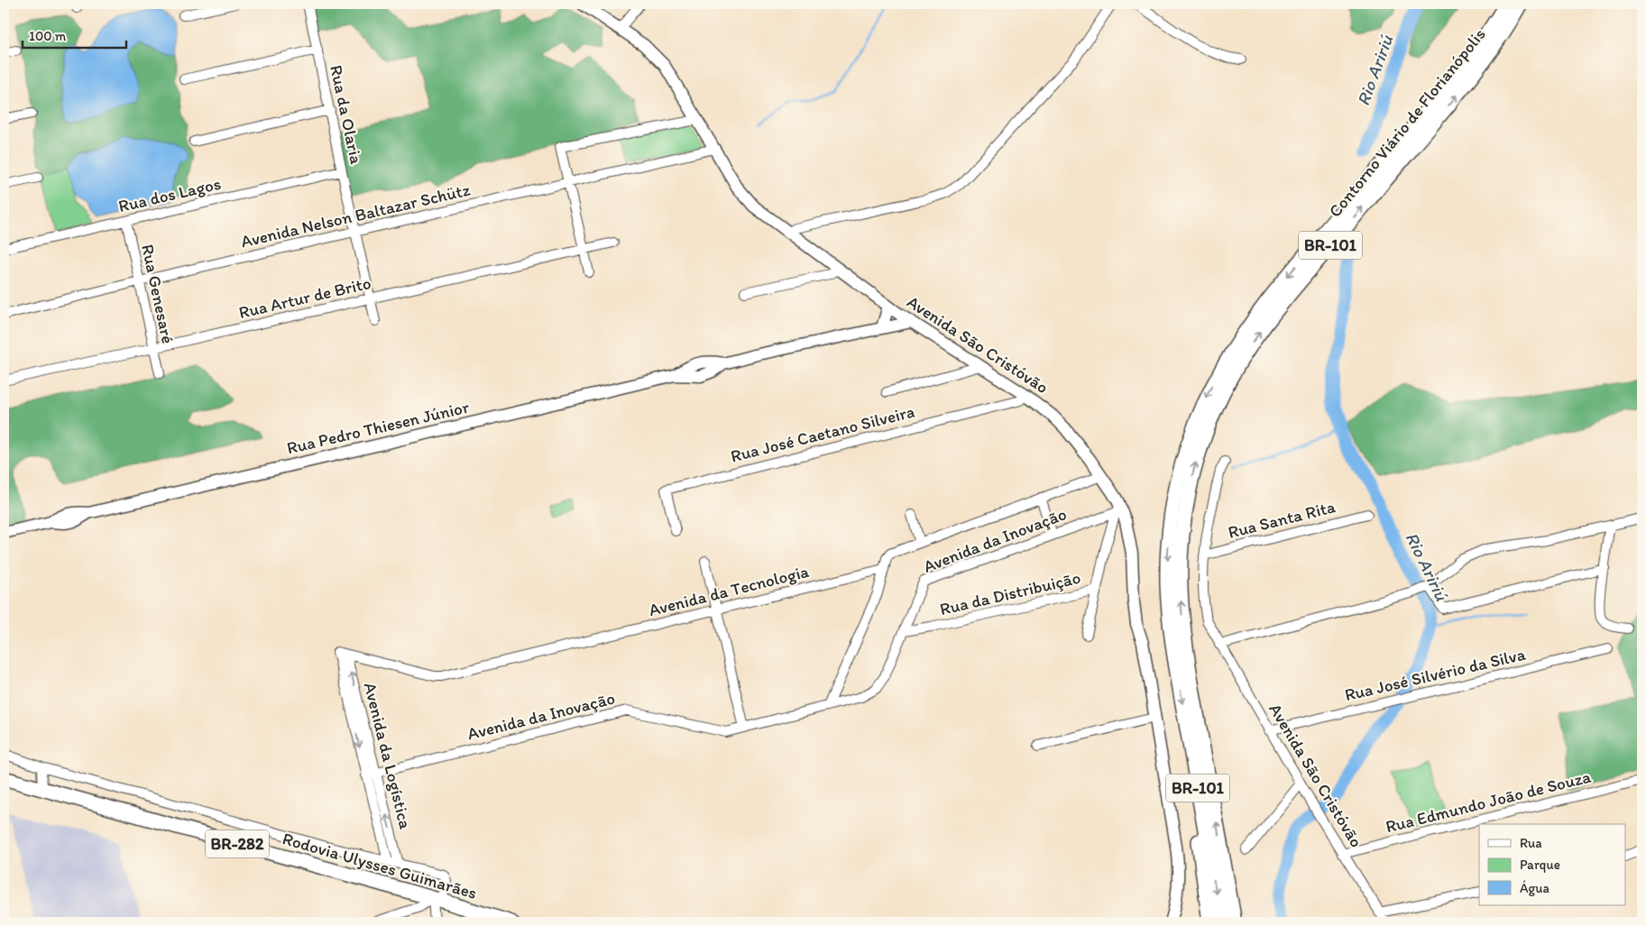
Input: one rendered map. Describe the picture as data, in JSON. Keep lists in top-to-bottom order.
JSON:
{
  "streets": {
    "highway": [
      "Contorno Viário de Florianópolis",
      "BR-101",
      "BR-282",
      "Rodovia Ulysses Guimarães"
    ],
    "main road": ["Avenida São Cristóvão", "Rua Pedro Thiesen Júnior"],
    "street": [
      "Rua da Olaria",
      "Rua dos Lagos",
      "Avenida Nelson Baltazar Schütz",
      "Rua Genesaré",
      "Rua Artur de Brito",
      "Rua José Caetano Silveira",
      "Rua Santa Rita",
      "Avenida da Inovação",
      "Avenida da Tecnologia",
      "Rua da Distribuição",
      "Rua José Silvério da Silva",
      "Avenida da Logística",
      "Rua Edmundo João de Souza"
    ]
  },
  "crossings": [
    ["Rua da Olaria", "Rua dos Lagos"],
    ["Rua da Olaria", "Avenida Nelson Baltazar Schütz"],
    ["Rua da Olaria", "Rua Artur de Brito"],
    ["Rua dos Lagos", "Rua Genesaré"],
    ["Avenida Nelson Baltazar Schütz", "Rua Genesaré"],
    ["Avenida Nelson Baltazar Schütz", "Avenida São Cristóvão"],
    ["Rua Genesaré", "Rua Artur de Brito"],
    ["Avenida São Cristóvão", "Rua Pedro Thiesen Júnior"],
    ["Avenida São Cristóvão", "Rua José Caetano Silveira"],
    ["Avenida São Cristóvão", "Rua Santa Rita"],
    ["Avenida São Cristóvão", "Avenida da Inovação"],
    ["Avenida São Cristóvão", "Rua José Silvério da Silva"],
    ["Avenida São Cristóvão", "Rua Edmundo João de Souza"],
    ["Avenida da Inovação", "Rua da Distribuição"],
    ["Avenida da Inovação", "Avenida da Logística"],
    ["Avenida da Tecnologia", "Avenida da Logística"]
  ],
  "water": ["Rio Aririú"],
  "legend": ["Rua", "Parque", "Água"],
  "scale_bar": "100 m"
}
